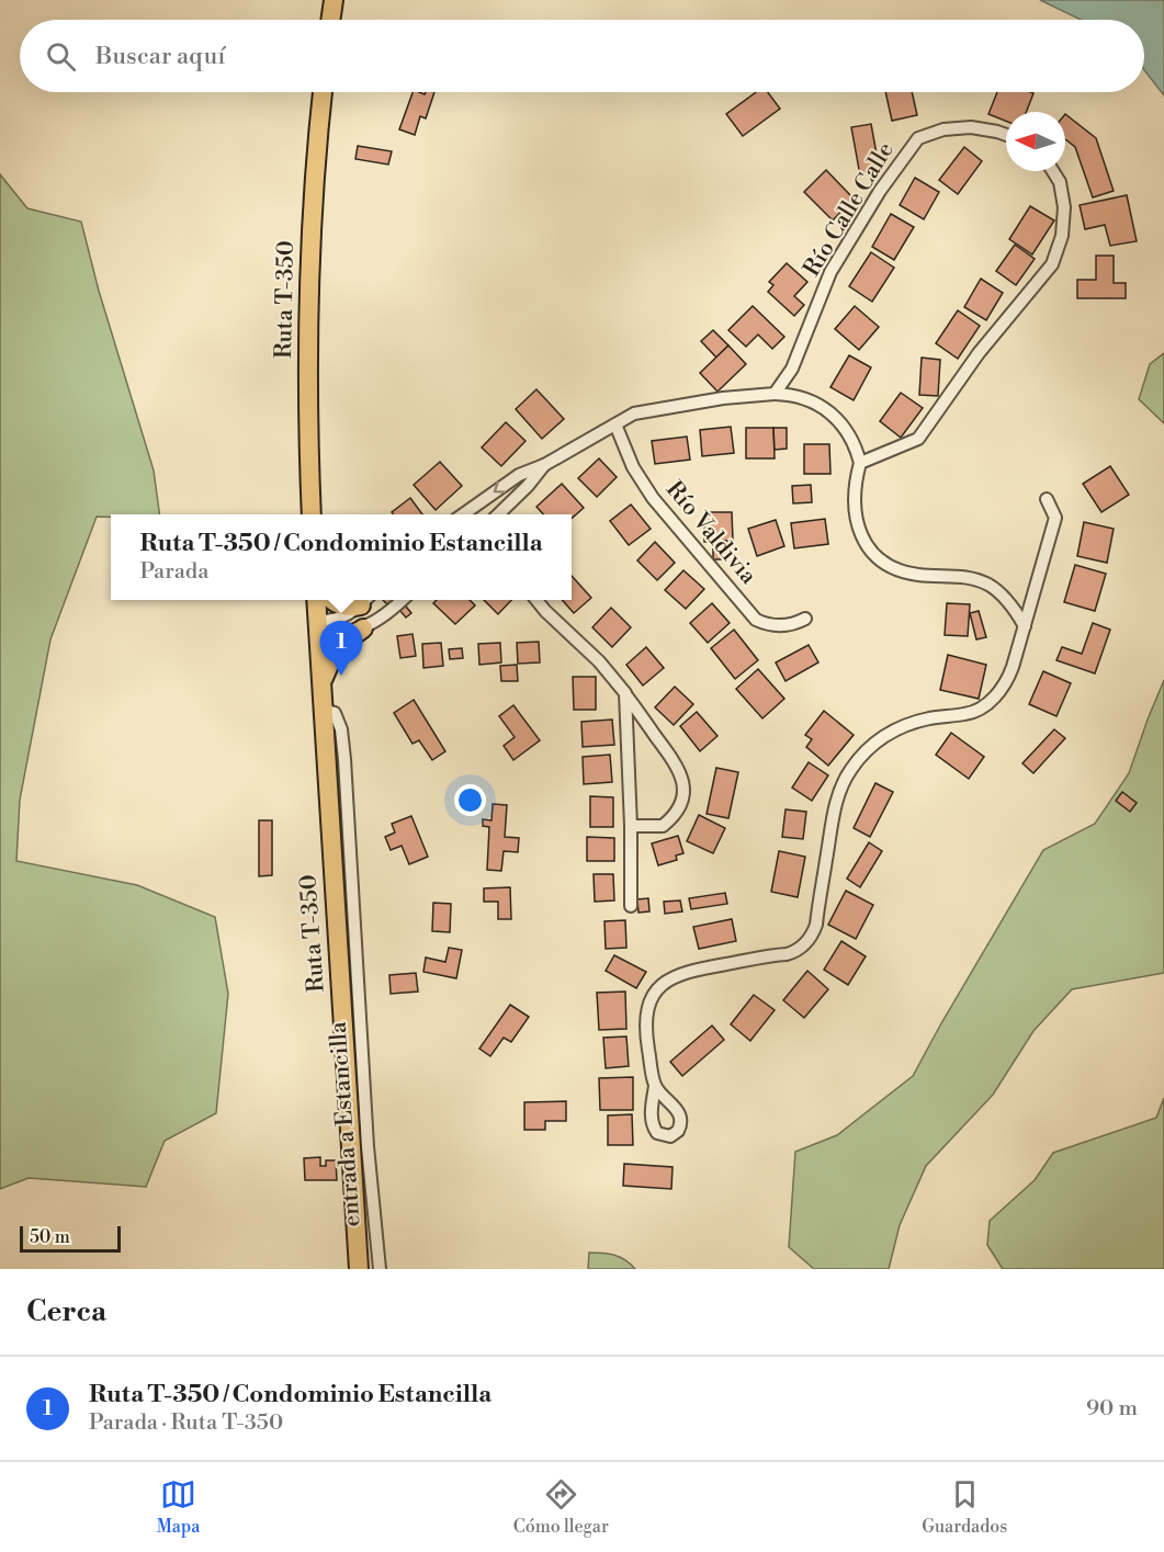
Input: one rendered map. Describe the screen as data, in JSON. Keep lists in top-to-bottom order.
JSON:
{
  "streets": {
    "main road": ["Ruta T-350"],
    "street": ["Río Calle Calle", "Río Valdivia", "entrada a Estancilla"]
  },
  "crossings": [
    ["Ruta T-350", "entrada a Estancilla"]
  ],
  "scale_bar": "50 m",
  "north": "left",
  "page": {
    "search": "Buscar aquí",
    "popup": ["Ruta T-350 / Condominio Estancilla", "Parada"],
    "pins": "1",
    "scale": "50 m",
    "heading": "Cerca",
    "list": [
      {
        "mark": "1",
        "name": "Ruta T-350 / Condominio Estancilla",
        "note": "Parada · Ruta T-350",
        "value": "90 m"
      }
    ],
    "nav": ["Mapa", "Cómo llegar", "Guardados"]
  }
}
